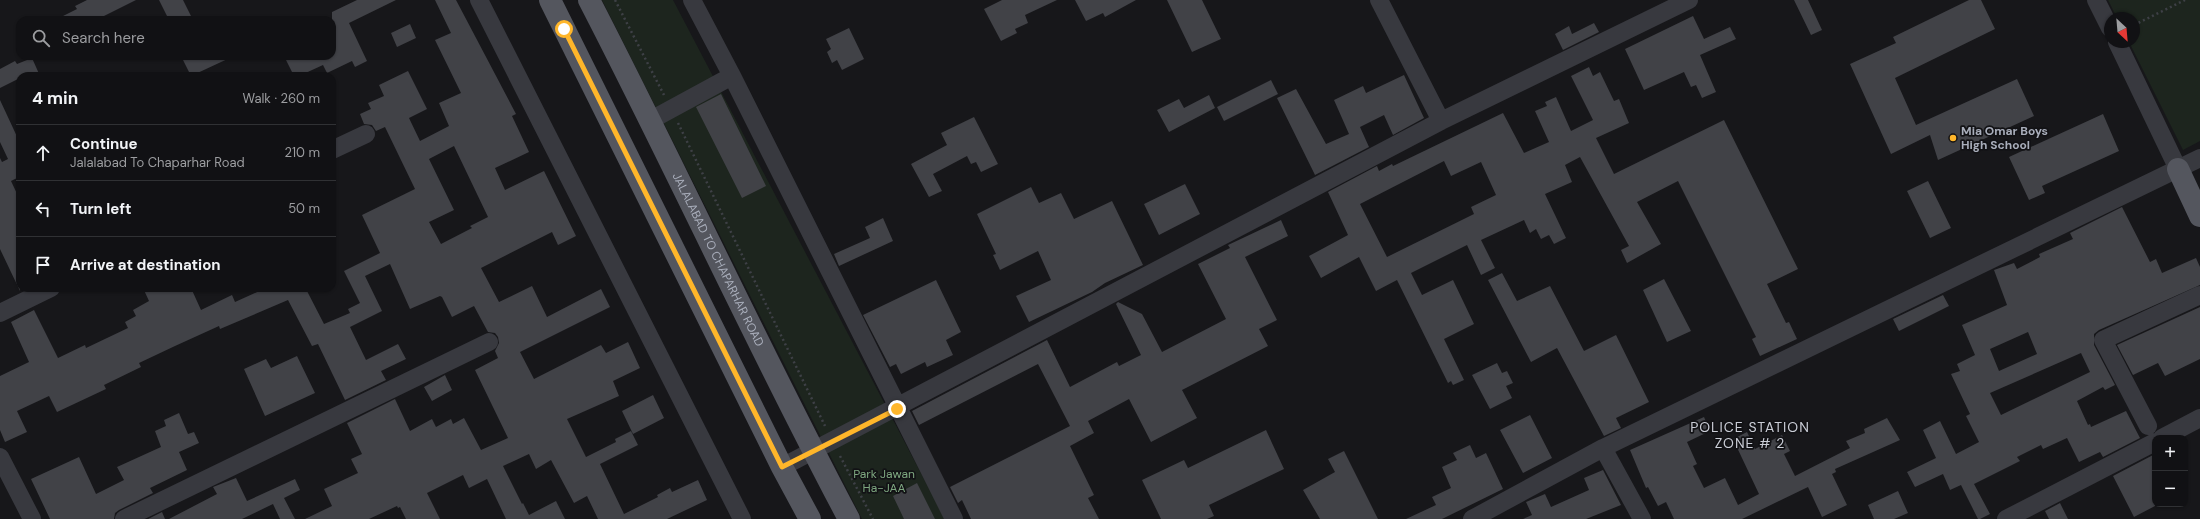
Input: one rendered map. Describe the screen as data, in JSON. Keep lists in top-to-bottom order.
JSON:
{
  "streets": {
    "main road": ["JALALABAD TO CHAPARHAR ROAD"]
  },
  "districts": ["POLICE STATION ZONE # 2"],
  "parks": ["Park Jawan Ha-JAA"],
  "places": ["Mia Omar Boys High School"],
  "north": "bottom right",
  "page": {
    "search": "Search here",
    "heading": ["4 min", "Walk · 260 m"],
    "list": [
      ["Continue", "Jalalabad To Chaparhar Road", "210 m"],
      ["Turn left", "50 m"],
      "Arrive at destination"
    ],
    "map_buttons": ["+", "−"]
  }
}
